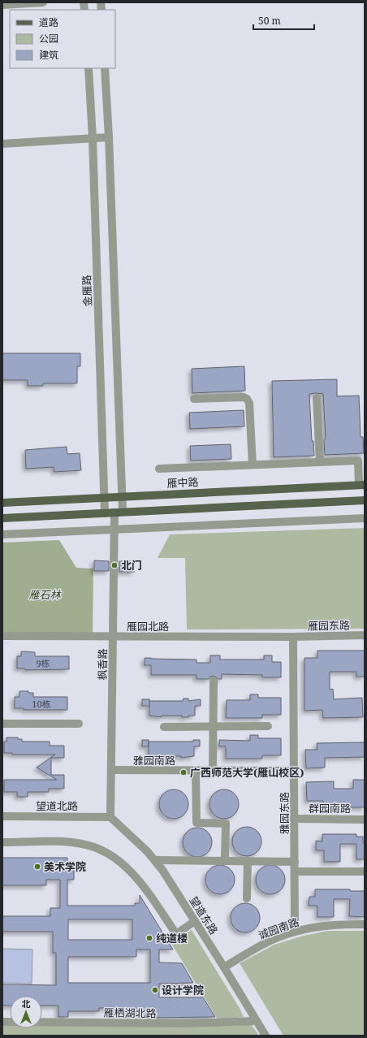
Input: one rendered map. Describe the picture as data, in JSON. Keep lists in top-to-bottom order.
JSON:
{
  "streets": {
    "main road": ["雁中路"],
    "street": [
      "金雁路",
      "雁园东路",
      "雁园北路",
      "枫香路",
      "雅园南路",
      "望道北路",
      "群园南路",
      "雅园东路",
      "望道东路",
      "诚园南路",
      "雁栖湖北路"
    ]
  },
  "crossings": [
    ["金雁路", "雁中路"],
    ["雁园东路", "雁园北路"],
    ["雁园东路", "雅园东路"],
    ["雁园北路", "枫香路"],
    ["雁园北路", "雅园东路"],
    ["枫香路", "雅园南路"],
    ["枫香路", "望道北路"],
    ["枫香路", "望道东路"],
    ["雅园南路", "雅园东路"],
    ["望道北路", "望道东路"],
    ["群园南路", "雅园东路"],
    ["雅园东路", "诚园南路"],
    ["望道东路", "诚园南路"],
    ["望道东路", "雁栖湖北路"]
  ],
  "parks": ["雁石林"],
  "places": [
    "北门",
    "广西师范大学(雁山校区)",
    "美术学院",
    "纯道楼",
    "设计学院"
  ],
  "house_numbers": ["9栋", "10栋"],
  "legend": ["道路", "公园", "建筑"],
  "scale_bar": "50 m",
  "north": "top"
}
